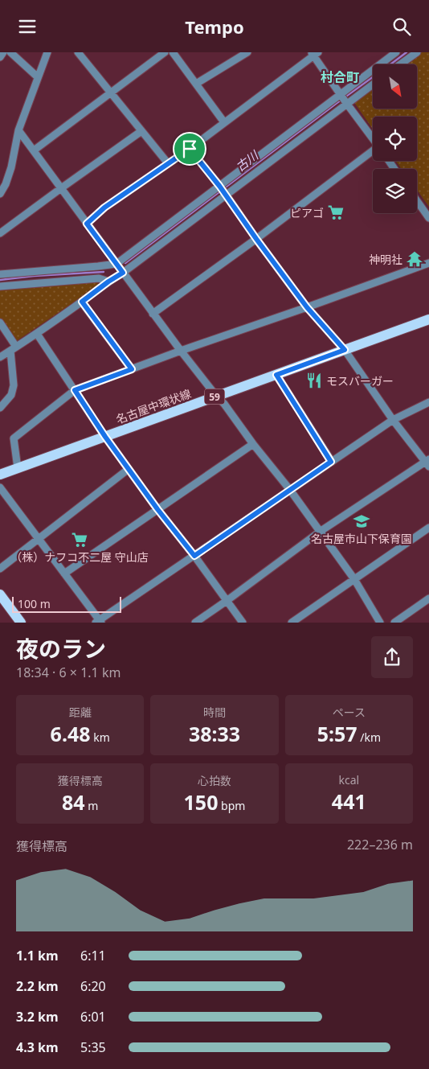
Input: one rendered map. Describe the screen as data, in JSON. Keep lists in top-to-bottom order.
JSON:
{
  "streets": {
    "main road": ["59", "名古屋中環状線"]
  },
  "districts": ["村合町"],
  "water": ["古川"],
  "places": {
    "supermarket": ["ピアゴ", "（株）ナフコ不二屋 守山店"],
    "temple": ["神明社"],
    "restaurant": ["モスバーガー"],
    "school or university": ["名古屋市山下保育園"]
  },
  "scale_bar": "100 m",
  "north": "bottom right",
  "page": {
    "header": "Tempo",
    "scale": "100 m",
    "heading": ["夜のラン", "18:34 · 6 × 1.1 km"],
    "stats": [
      ["距離", "6.48 km"],
      ["時間", "38:33"],
      ["ペース", "5:57 /km"],
      ["獲得標高", "84 m"],
      ["心拍数", "150 bpm"],
      ["kcal", "441"]
    ],
    "chart": ["獲得標高", "222–236 m"],
    "list": [
      {
        "name": "1.1 km",
        "note": "6:11"
      },
      {
        "name": "2.2 km",
        "note": "6:20"
      },
      {
        "name": "3.2 km",
        "note": "6:01"
      },
      {
        "name": "4.3 km",
        "note": "5:35"
      }
    ]
  }
}
